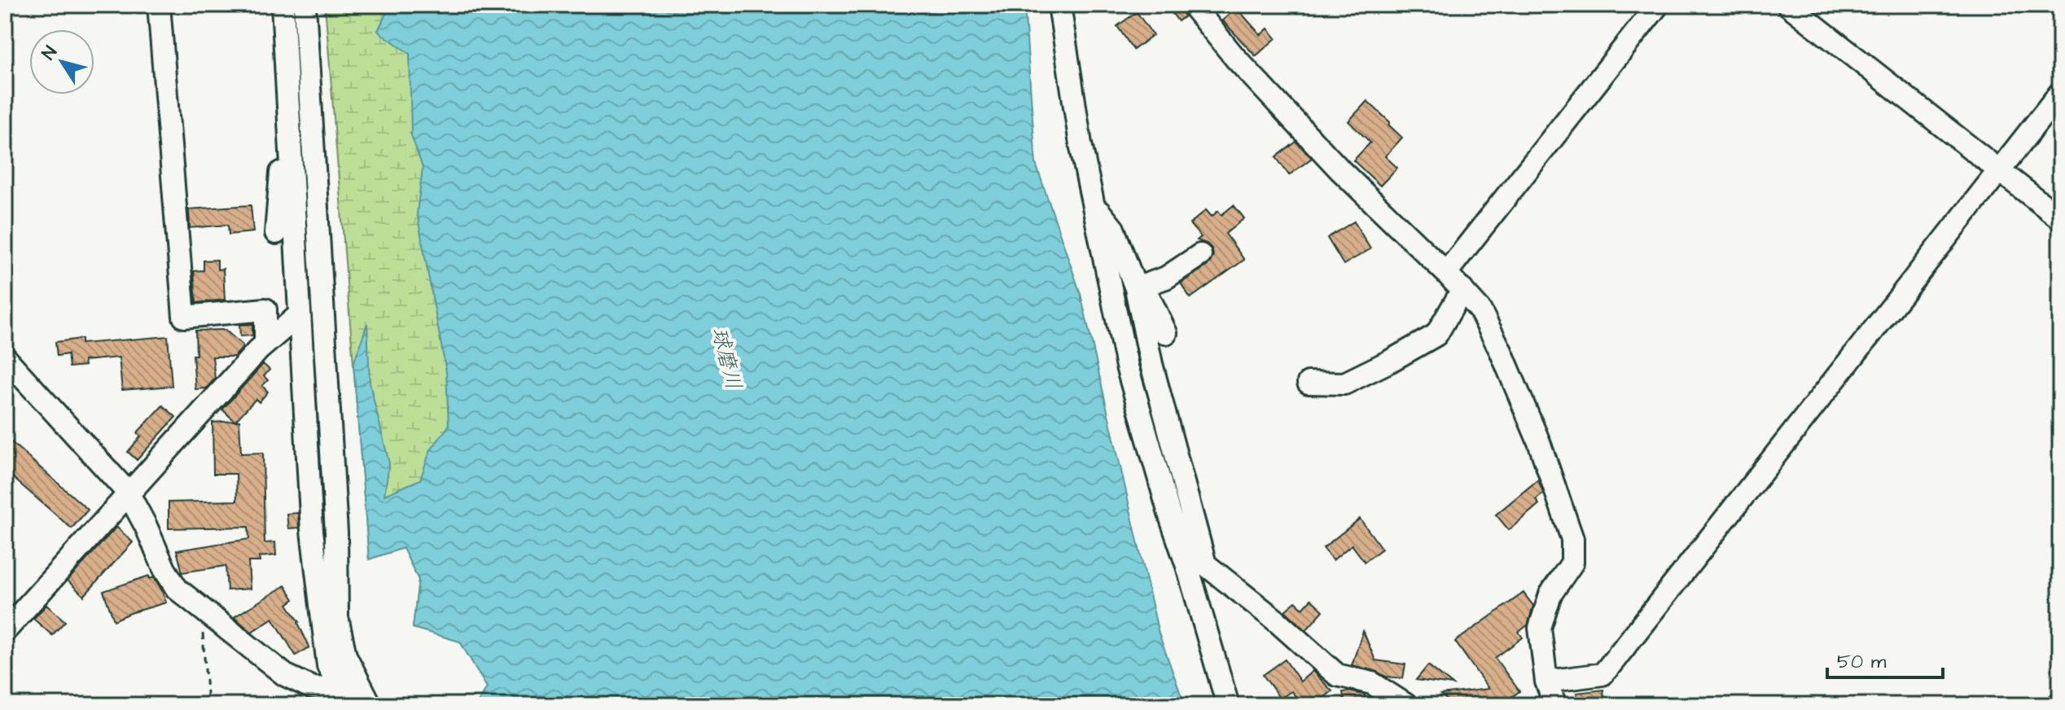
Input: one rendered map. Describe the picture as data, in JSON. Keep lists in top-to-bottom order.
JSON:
{
  "water": ["球磨川"],
  "scale_bar": "50 m",
  "north": "top left"
}
